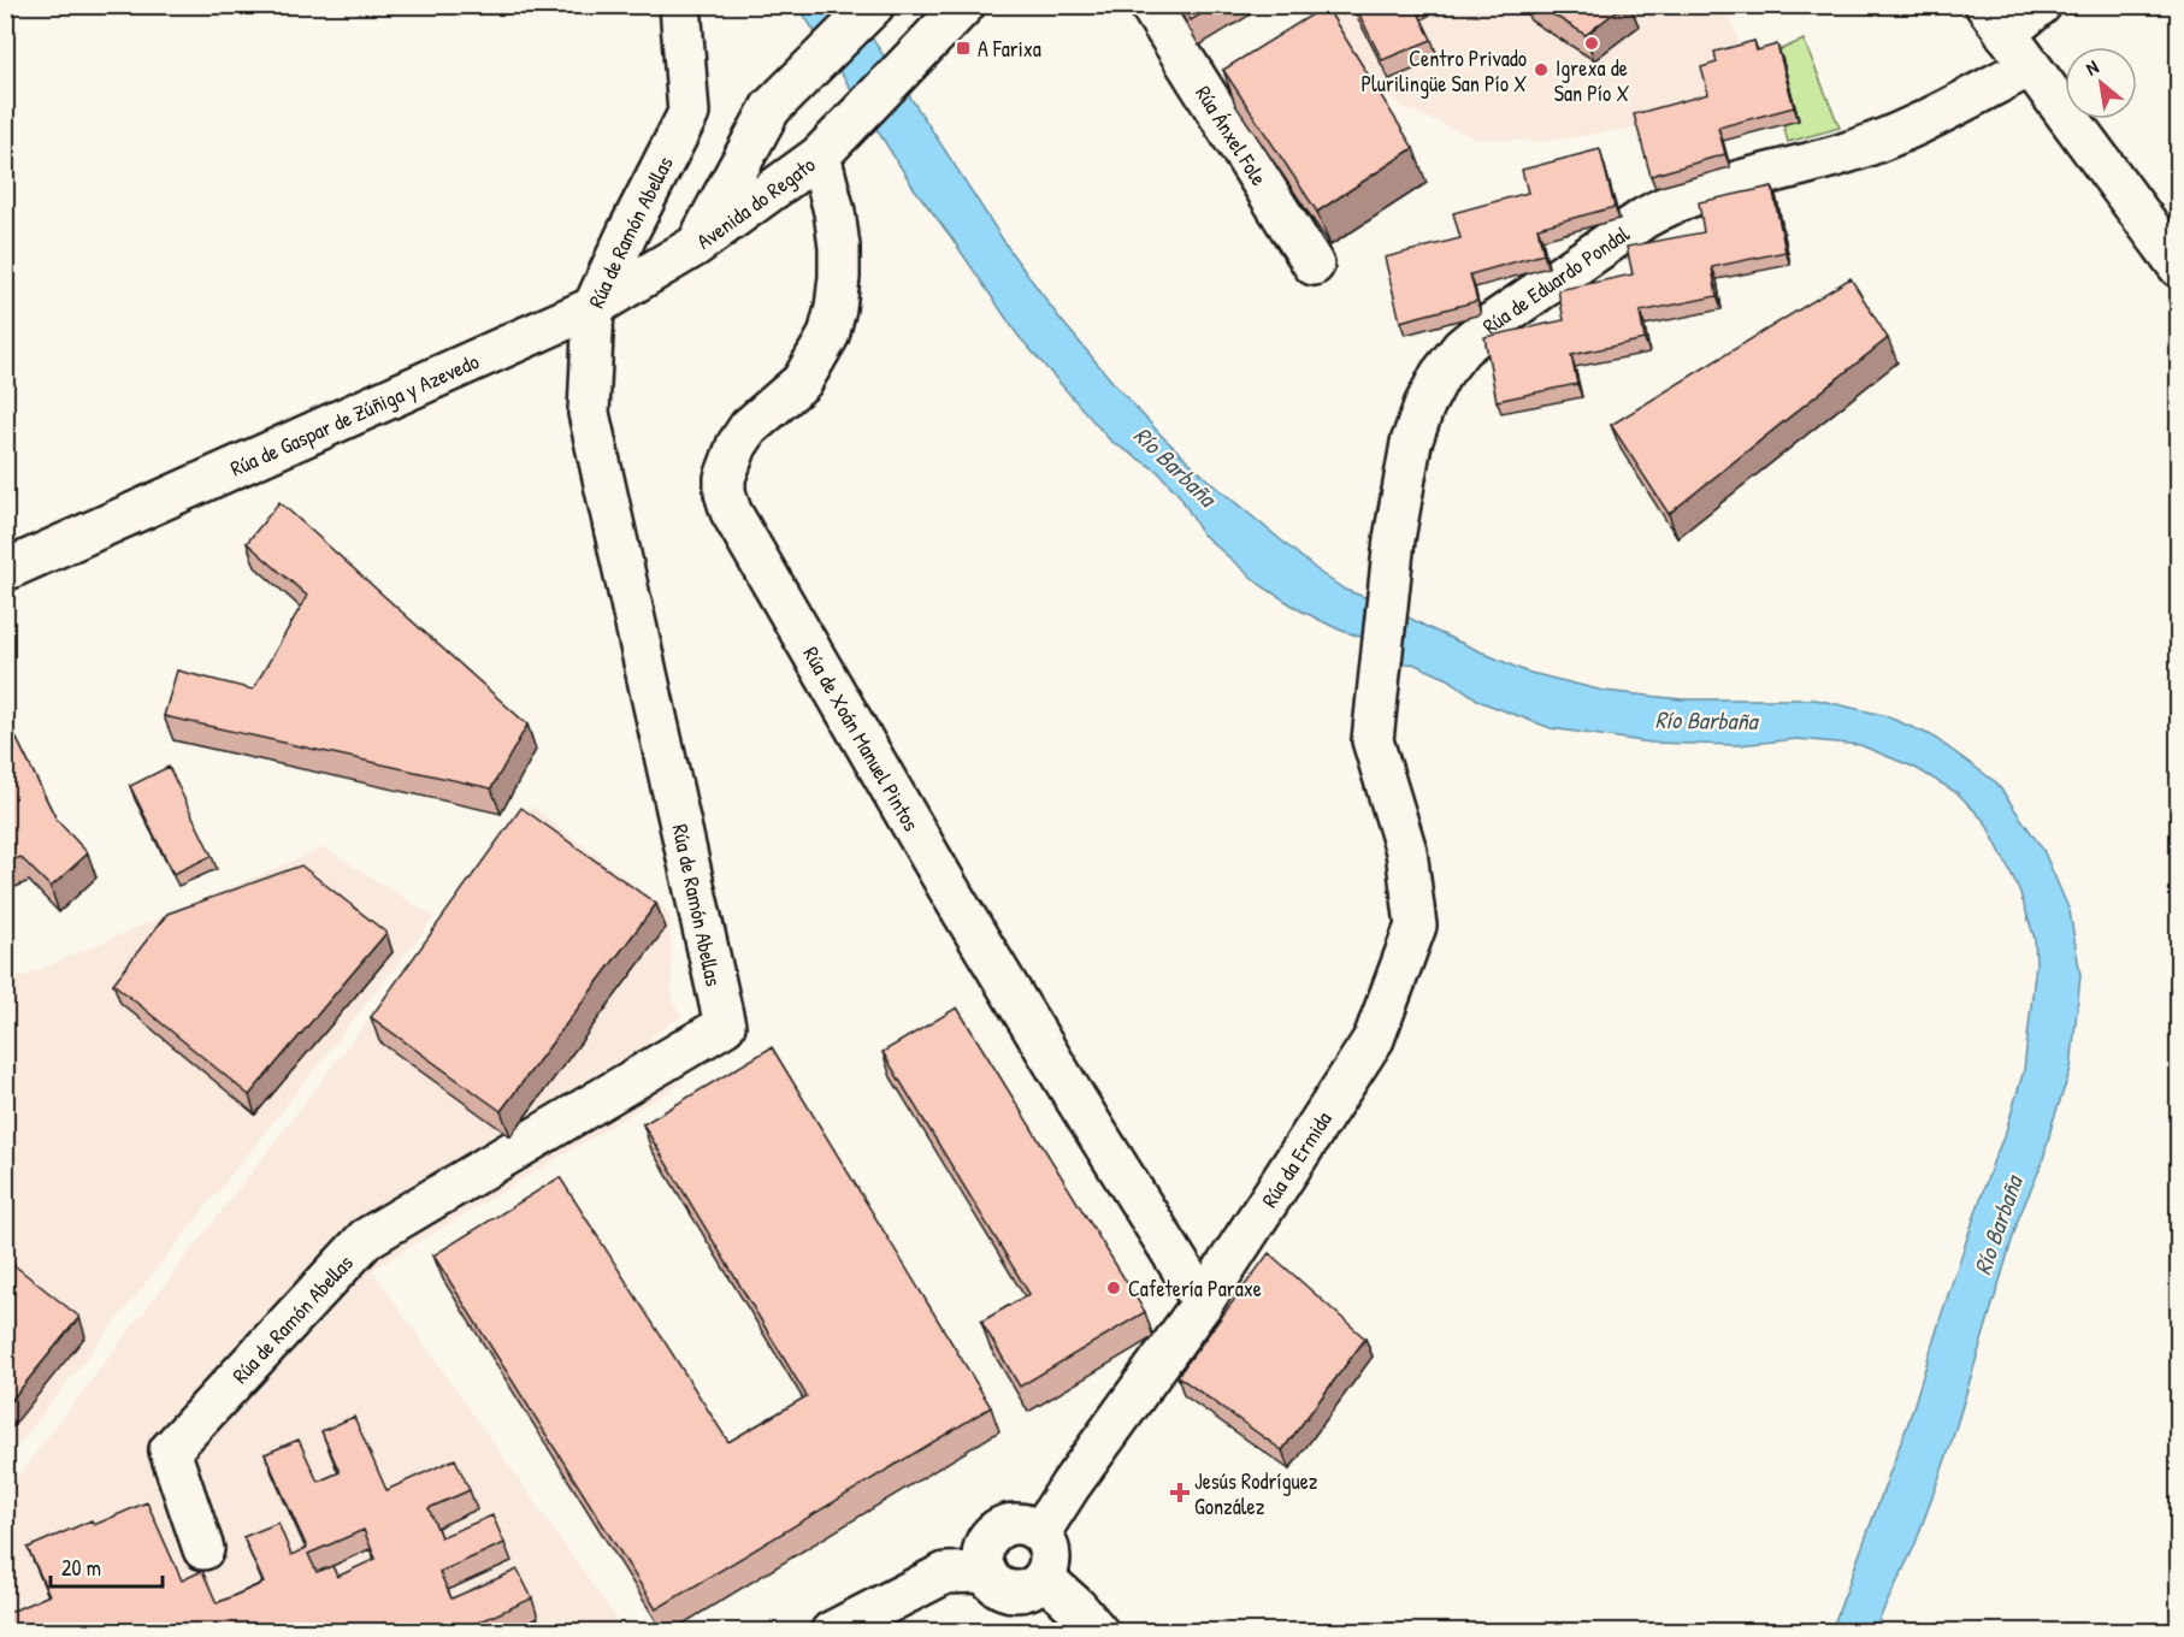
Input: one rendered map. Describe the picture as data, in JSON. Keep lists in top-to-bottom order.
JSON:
{
  "streets": {
    "street": [
      "Rúa Ánxel Fole",
      "Avenida do Regato",
      "Rúa de Ramón Abellas",
      "Rúa de Eduardo Pondal",
      "Rúa de Gaspar de Zúñiga y Azevedo",
      "Rúa de Xoán Manuel Pintos",
      "Rúa da Ermida"
    ]
  },
  "crossings": [
    ["Avenida do Regato", "Rúa de Gaspar de Zúñiga y Azevedo"],
    ["Avenida do Regato", "Rúa de Xoán Manuel Pintos"],
    ["Rúa de Ramón Abellas", "Rúa de Gaspar de Zúñiga y Azevedo"],
    ["Rúa de Eduardo Pondal", "Rúa da Ermida"],
    ["Rúa de Xoán Manuel Pintos", "Rúa da Ermida"]
  ],
  "water": ["Río Barbaña"],
  "places": {
    "other": ["Igrexa de San Pío X", "Centro Privado Plurilingüe San Pío X", "Cafetería Paraxe"],
    "transit": ["A Farixa"],
    "health": ["Jesús Rodríguez González"]
  },
  "scale_bar": "20 m",
  "north": "top left"
}
